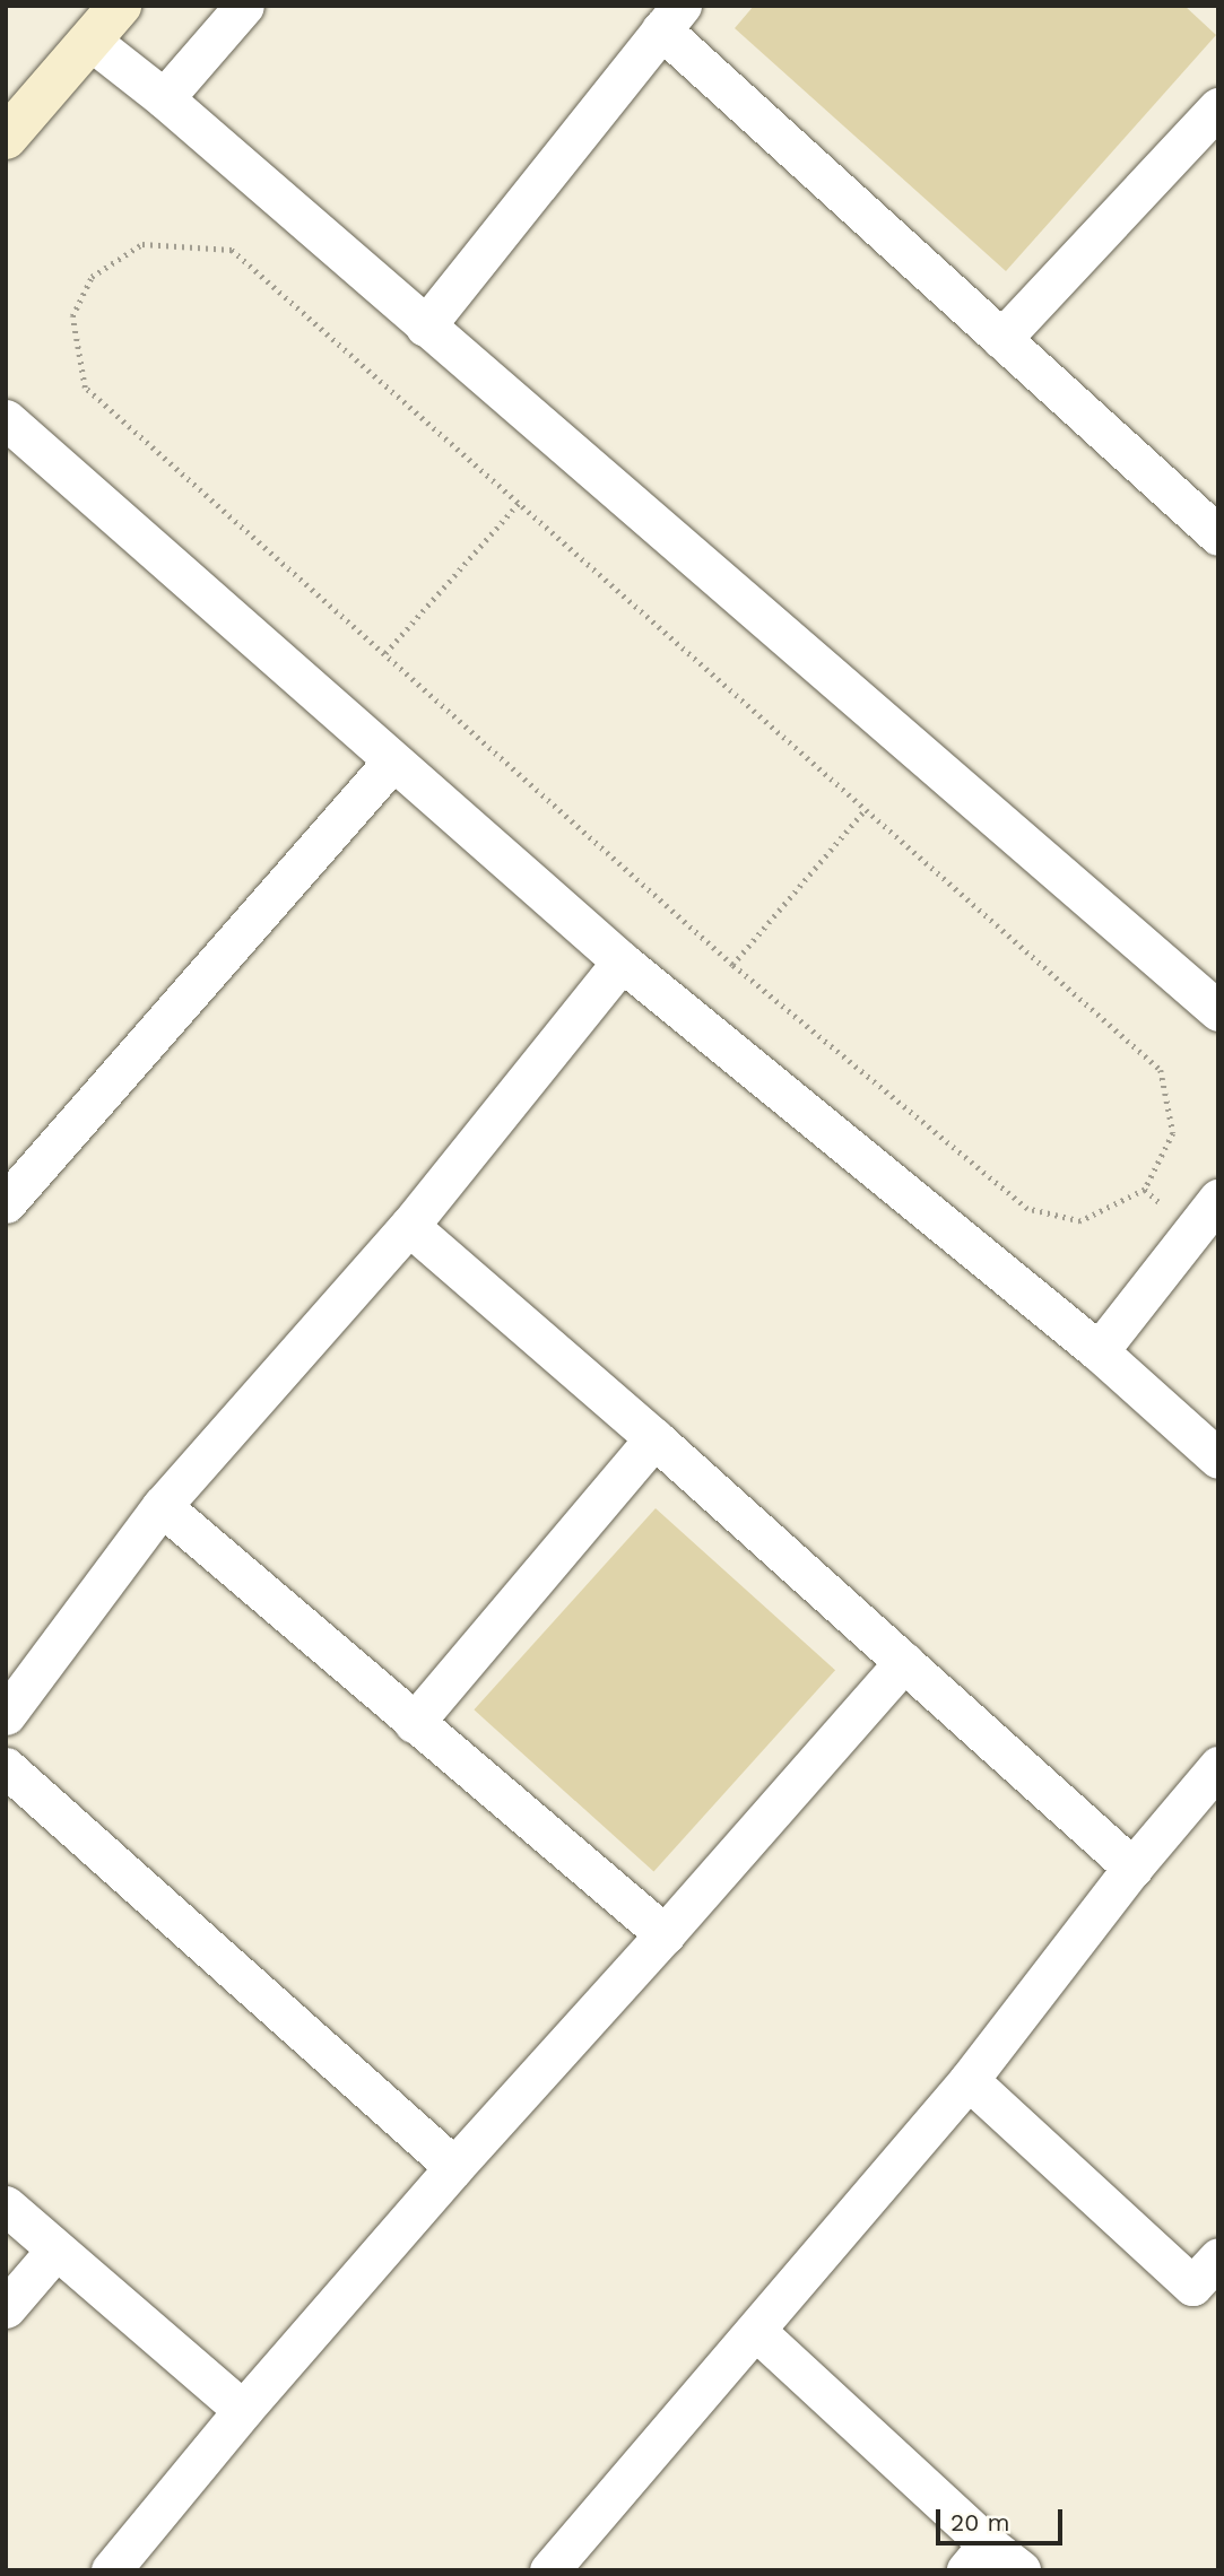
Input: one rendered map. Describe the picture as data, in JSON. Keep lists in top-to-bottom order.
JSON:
{
  "scale_bar": "20 m"
}
